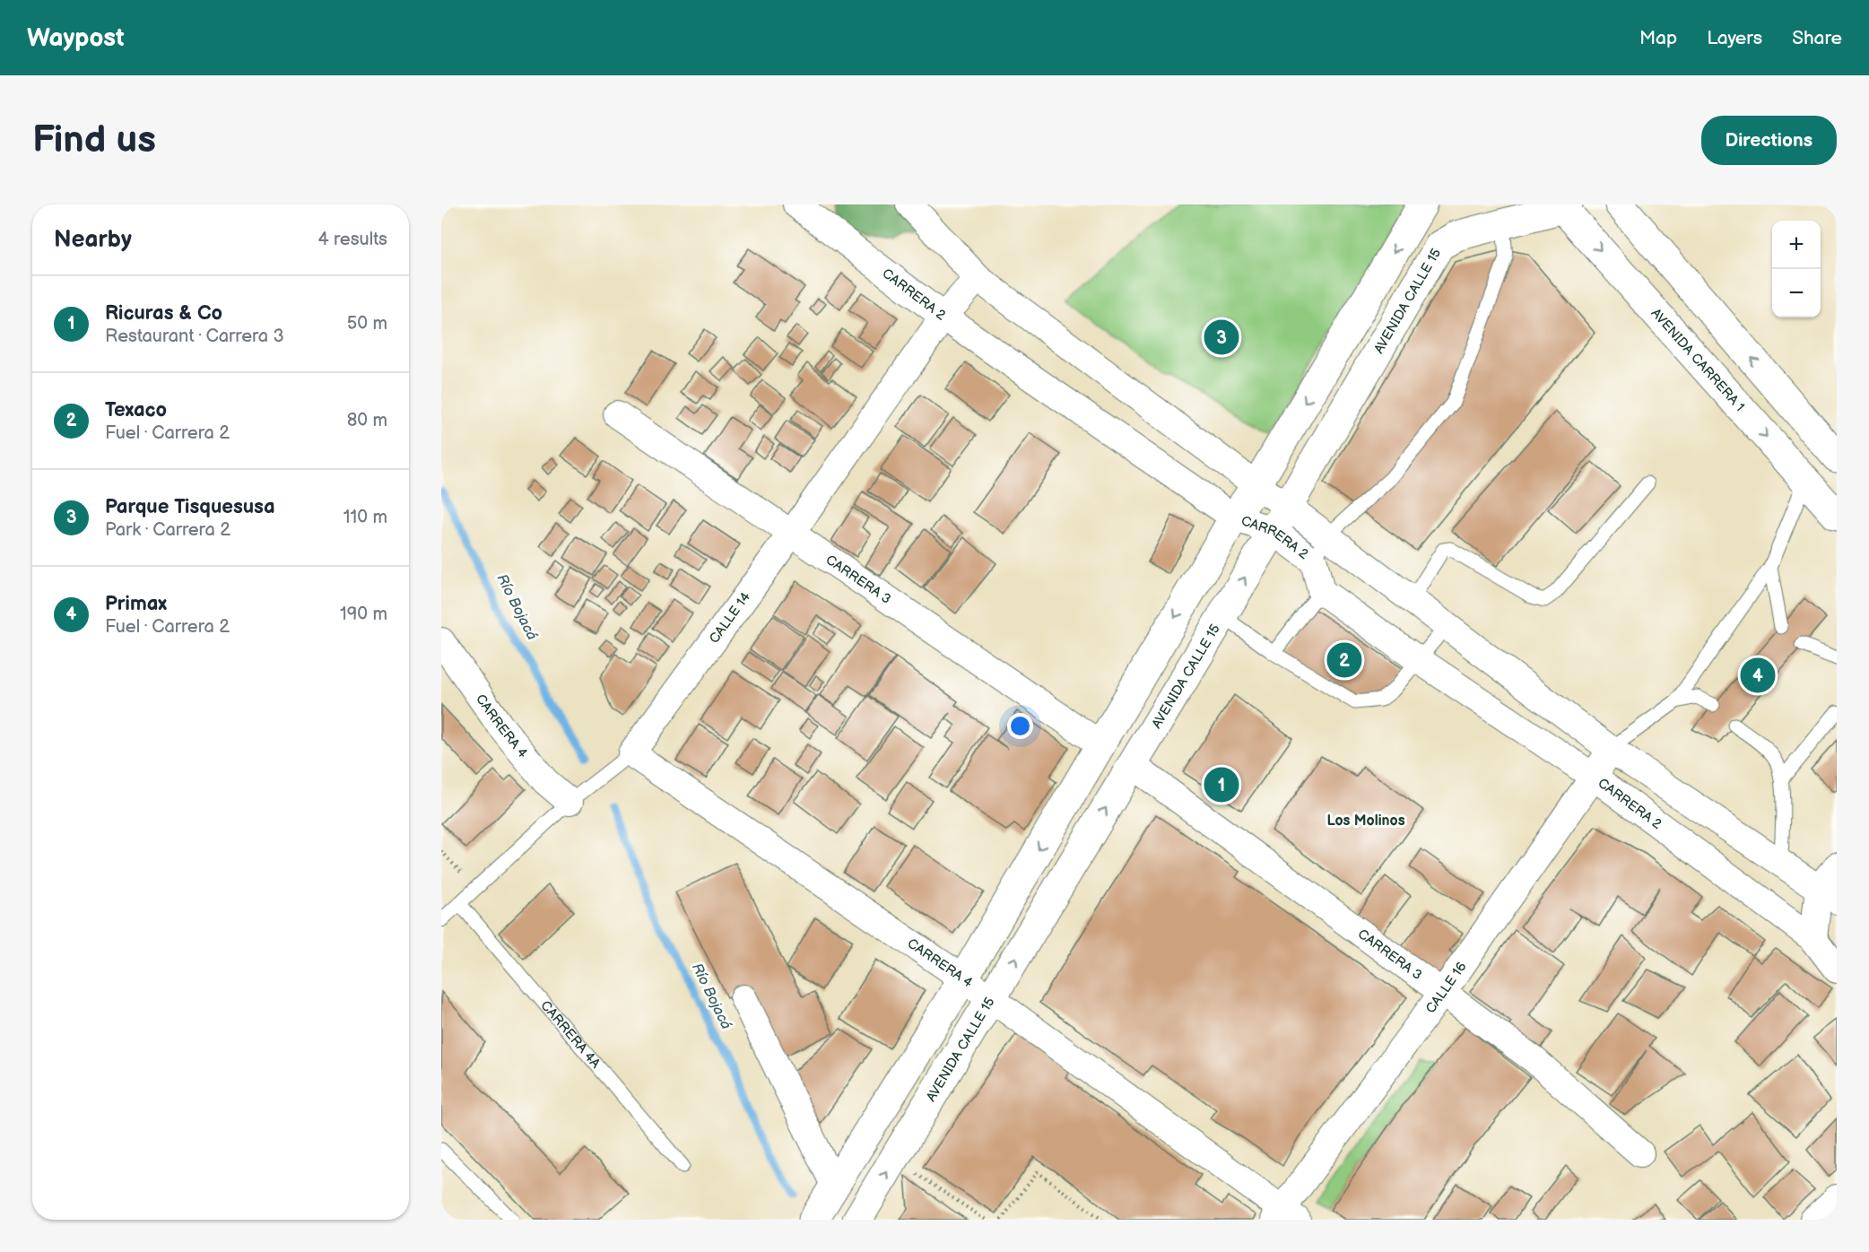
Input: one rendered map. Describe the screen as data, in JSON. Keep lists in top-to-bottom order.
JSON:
{
  "streets": {
    "main road": ["AVENIDA CALLE 15", "AVENIDA CARRERA 1"],
    "street": [
      "CARRERA 2",
      "CARRERA 3",
      "CALLE 14",
      "CARRERA 4",
      "CALLE 16"
    ],
    "lane": ["CARRERA 4A"]
  },
  "crossings": [
    ["CARRERA 2", "AVENIDA CALLE 15"],
    ["CARRERA 2", "CALLE 14"],
    ["CARRERA 2", "CALLE 16"],
    ["AVENIDA CALLE 15", "AVENIDA CARRERA 1"],
    ["AVENIDA CALLE 15", "CARRERA 3"],
    ["AVENIDA CALLE 15", "CARRERA 4"],
    ["CARRERA 3", "CALLE 14"],
    ["CARRERA 3", "CALLE 16"],
    ["CALLE 14", "CARRERA 4"],
    ["CALLE 14", "CARRERA 4A"],
    ["CARRERA 4", "CALLE 16"]
  ],
  "districts": ["Los Molinos"],
  "water": ["Río Bojacá"],
  "page": {
    "header": "Waypost",
    "nav": ["Map", "Layers", "Share"],
    "buttons": "Directions",
    "title": "Find us",
    "heading": ["Nearby", "4 results"],
    "map_buttons": ["+", "−"],
    "list": [
      {
        "mark": "1",
        "name": "Ricuras & Co",
        "note": "Restaurant · Carrera 3",
        "value": "50 m"
      },
      {
        "mark": "2",
        "name": "Texaco",
        "note": "Fuel · Carrera 2",
        "value": "80 m"
      },
      {
        "mark": "3",
        "name": "Parque Tisquesusa",
        "note": "Park · Carrera 2",
        "value": "110 m"
      },
      {
        "mark": "4",
        "name": "Primax",
        "note": "Fuel · Carrera 2",
        "value": "190 m"
      }
    ],
    "pins": [
      "3",
      "2",
      "4",
      "1"
    ]
  }
}
